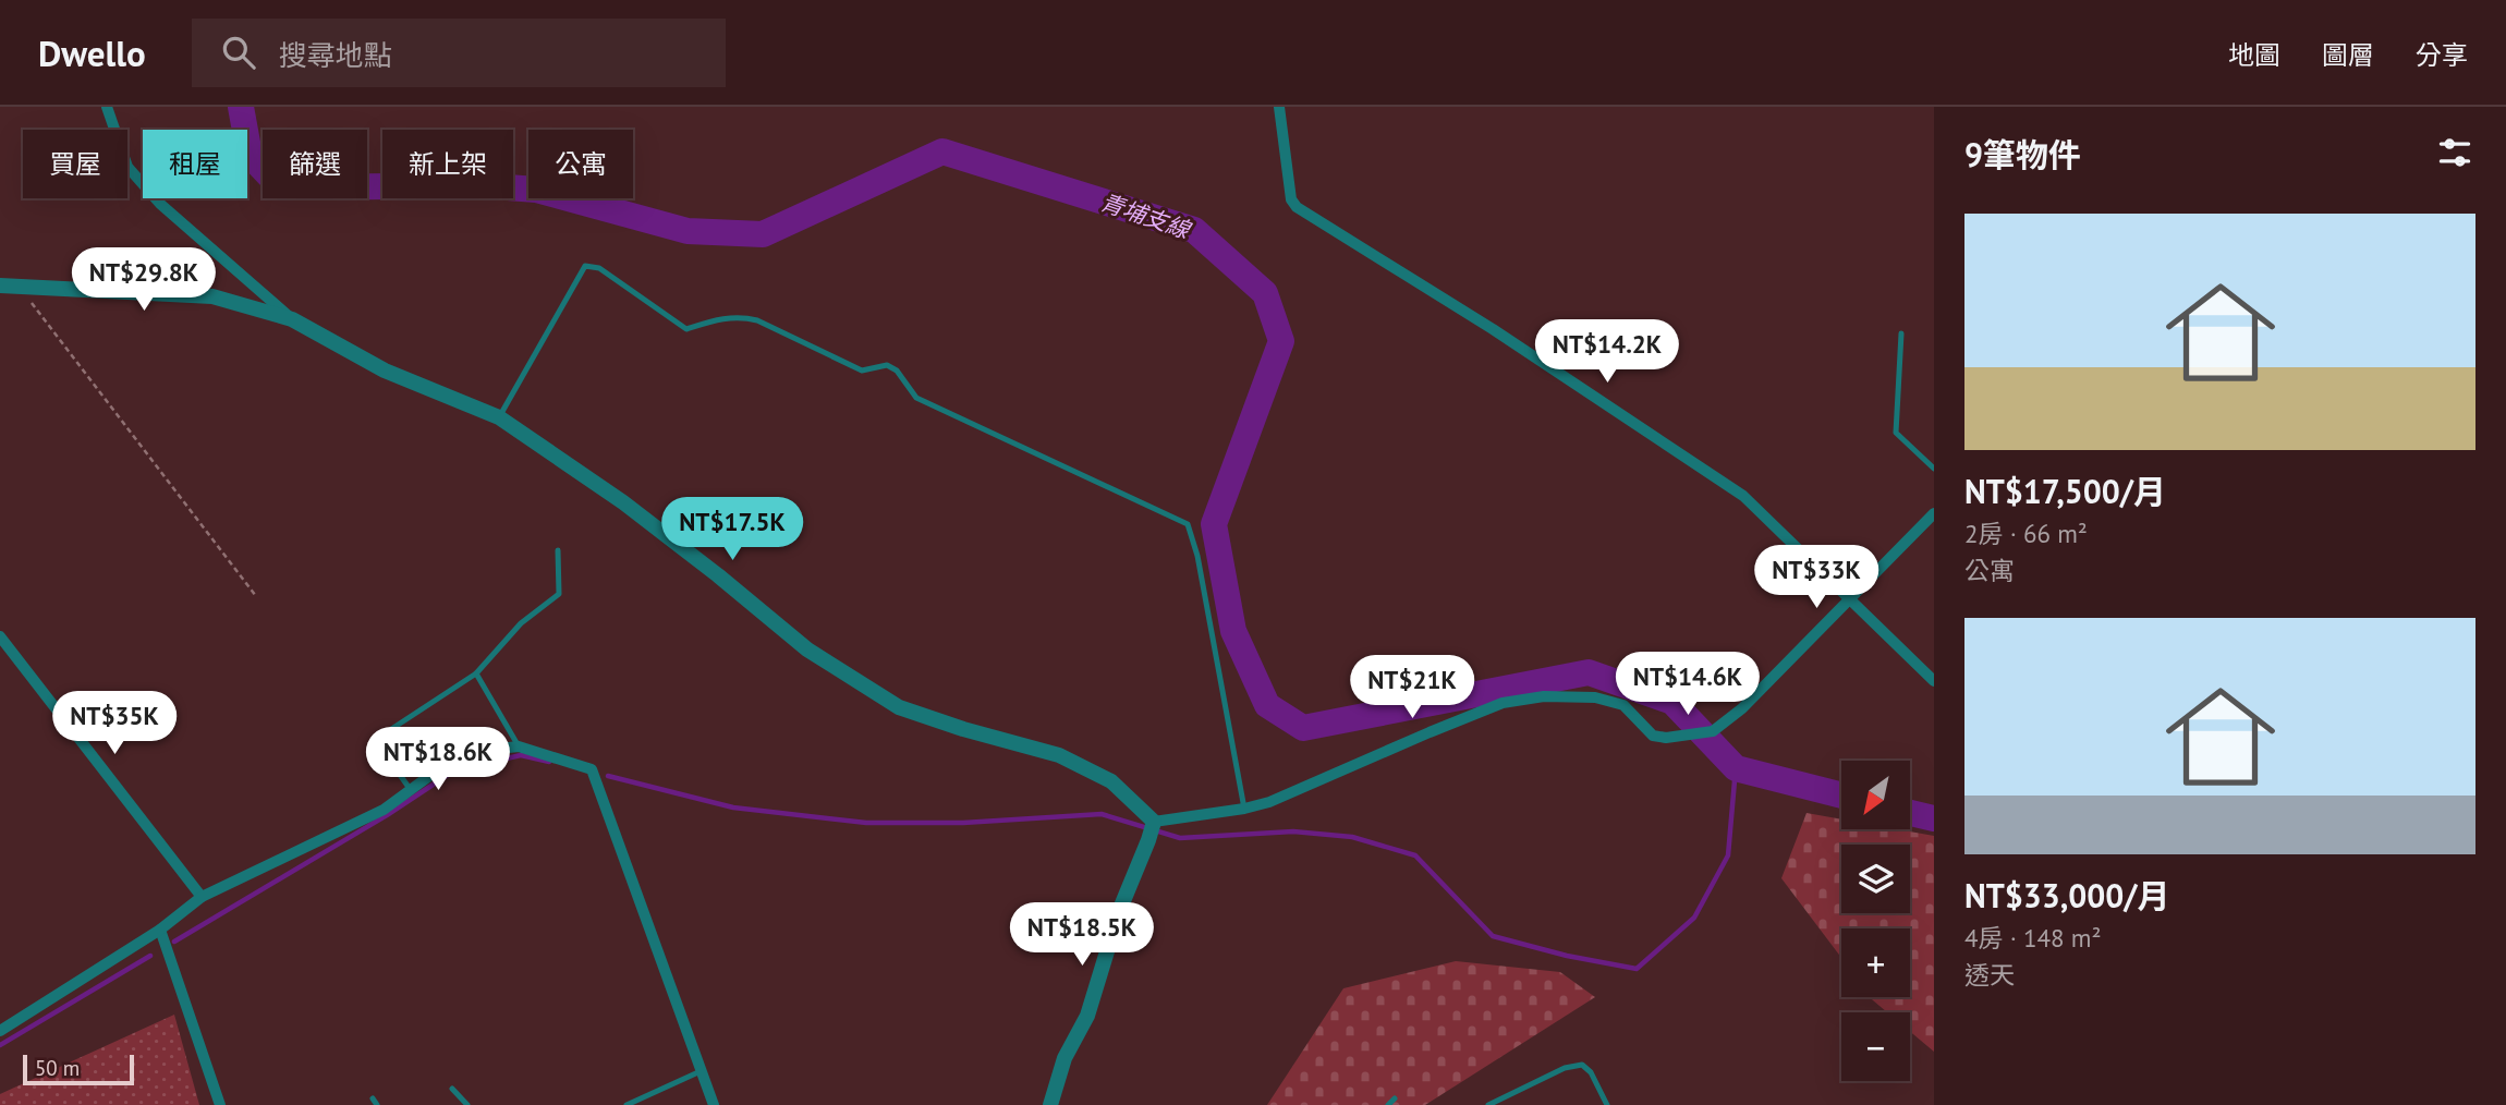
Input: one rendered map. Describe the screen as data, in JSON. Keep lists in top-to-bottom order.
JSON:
{
  "water": ["青埔支線"],
  "scale_bar": "50 m",
  "north": "bottom left",
  "page": {
    "header": "Dwello",
    "search": "搜尋地點",
    "nav": ["地圖", "圖層", "分享"],
    "heading": "9筆物件",
    "chip": [
      "買屋",
      "租屋",
      "篩選",
      "新上架",
      "公寓"
    ],
    "list": [
      {
        "name": "NT$17,500/月",
        "note": "2房 · 66 m² · 公寓"
      },
      {
        "name": "NT$33,000/月",
        "note": "4房 · 148 m² · 透天"
      }
    ],
    "price": [
      "NT$29.8K",
      "NT$14.2K",
      "NT$17.5K",
      "NT$33K",
      "NT$14.6K",
      "NT$21K",
      "NT$35K",
      "NT$18.6K",
      "NT$18.5K"
    ],
    "map_buttons": ["+", "−"],
    "scale": "50 m"
  }
}
